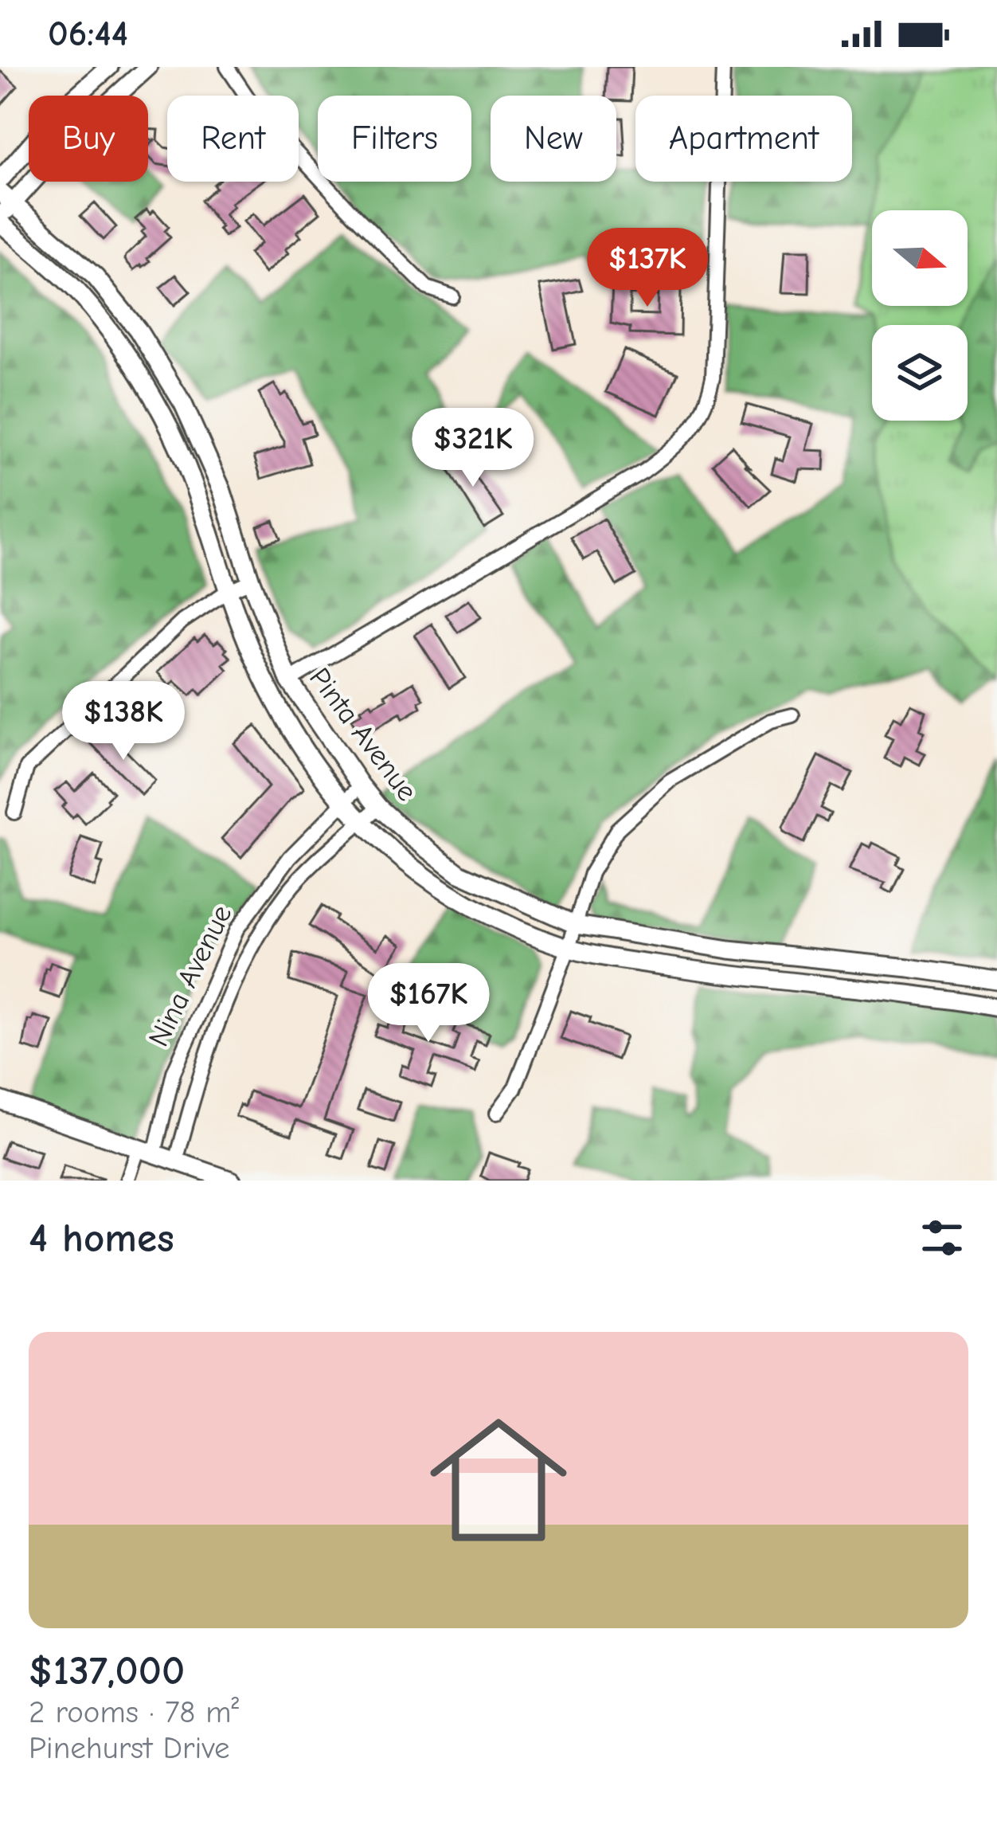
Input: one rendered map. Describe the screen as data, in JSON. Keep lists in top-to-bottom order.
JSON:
{
  "streets": {
    "street": ["Pinta Avenue", "Nina Avenue"]
  },
  "crossings": [
    ["Pinta Avenue", "Nina Avenue"]
  ],
  "north": "right",
  "page": {
    "status": "06:44",
    "chip": [
      "Buy",
      "Rent",
      "Filters",
      "New",
      "Apartment"
    ],
    "price": [
      "$137K",
      "$321K",
      "$138K",
      "$167K"
    ],
    "heading": "4 homes",
    "list": [
      {
        "name": "$137,000",
        "note": "2 rooms · 78 m² · Pinehurst Drive"
      }
    ]
  }
}
